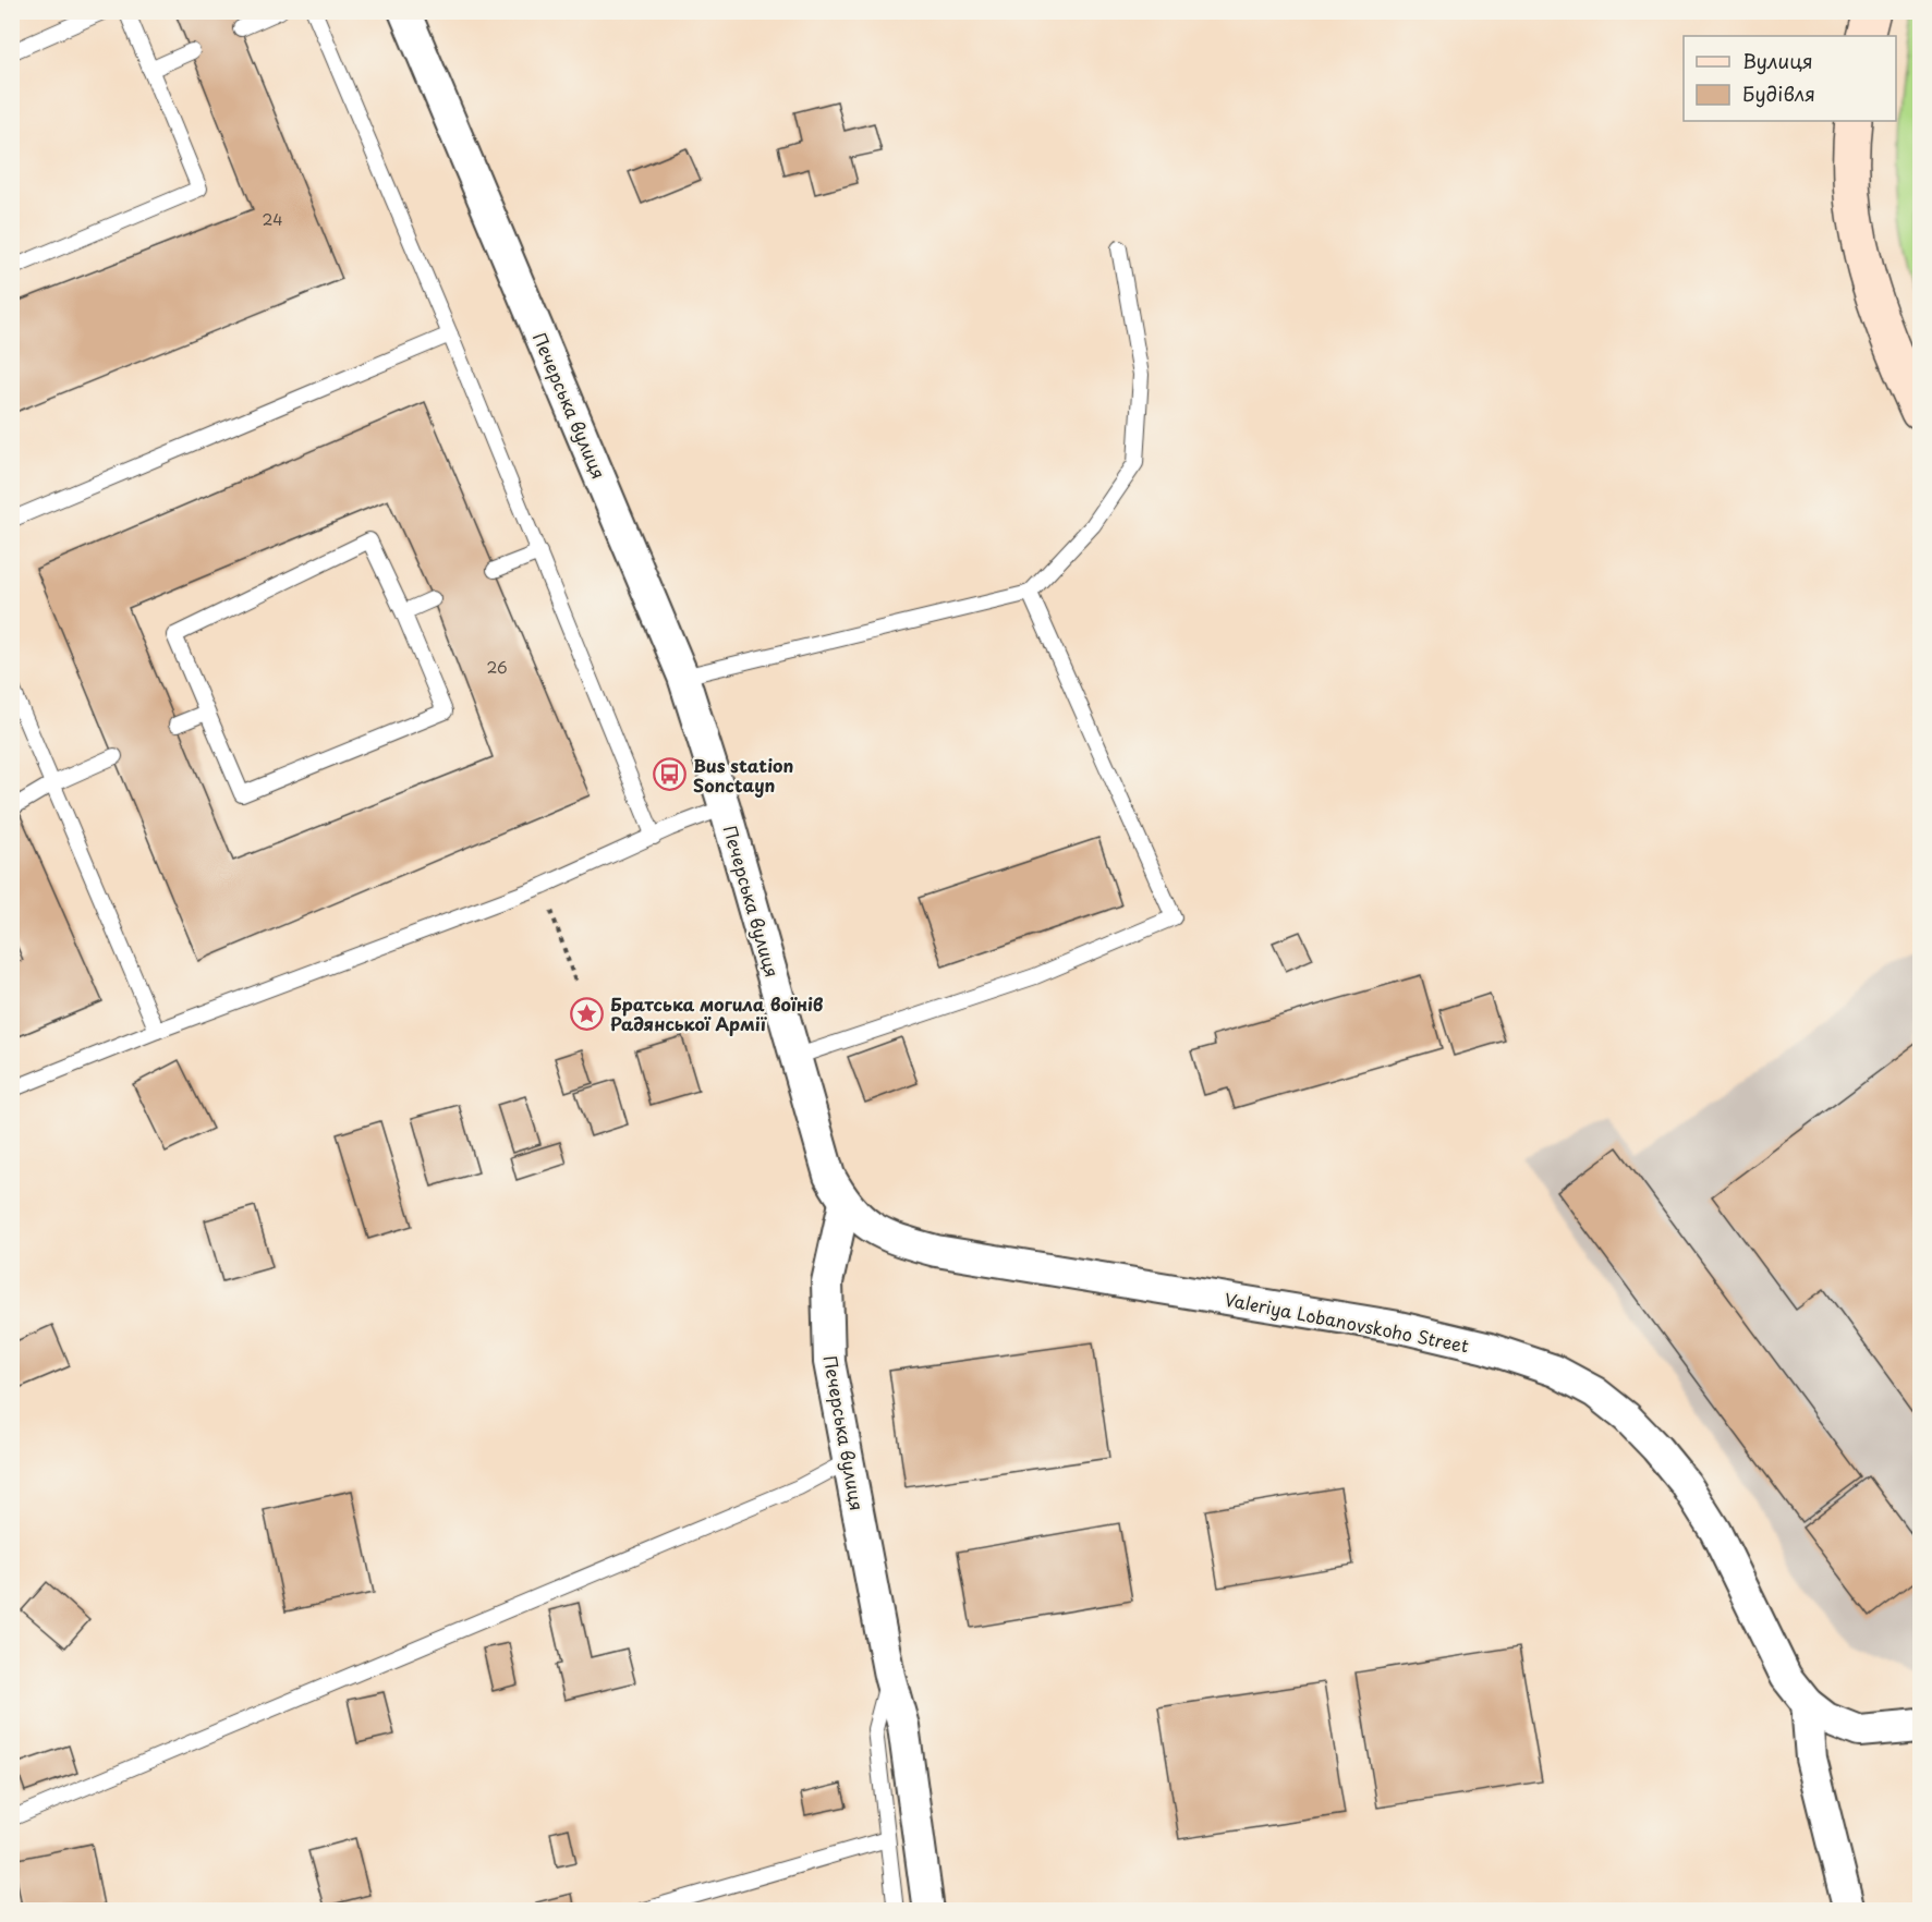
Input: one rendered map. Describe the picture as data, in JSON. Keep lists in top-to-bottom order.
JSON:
{
  "streets": {
    "street": ["Печерська вулиця", "Valeriya Lobanovskoho Street"]
  },
  "crossings": [
    ["Печерська вулиця", "Valeriya Lobanovskoho Street"]
  ],
  "places": {
    "bus stop": ["Bus station Sonctayn"],
    "place": ["Братська могила воїнів Радянської Армії"]
  },
  "house_numbers": ["24", "26"],
  "legend": ["Вулиця", "Будівля"]
}
